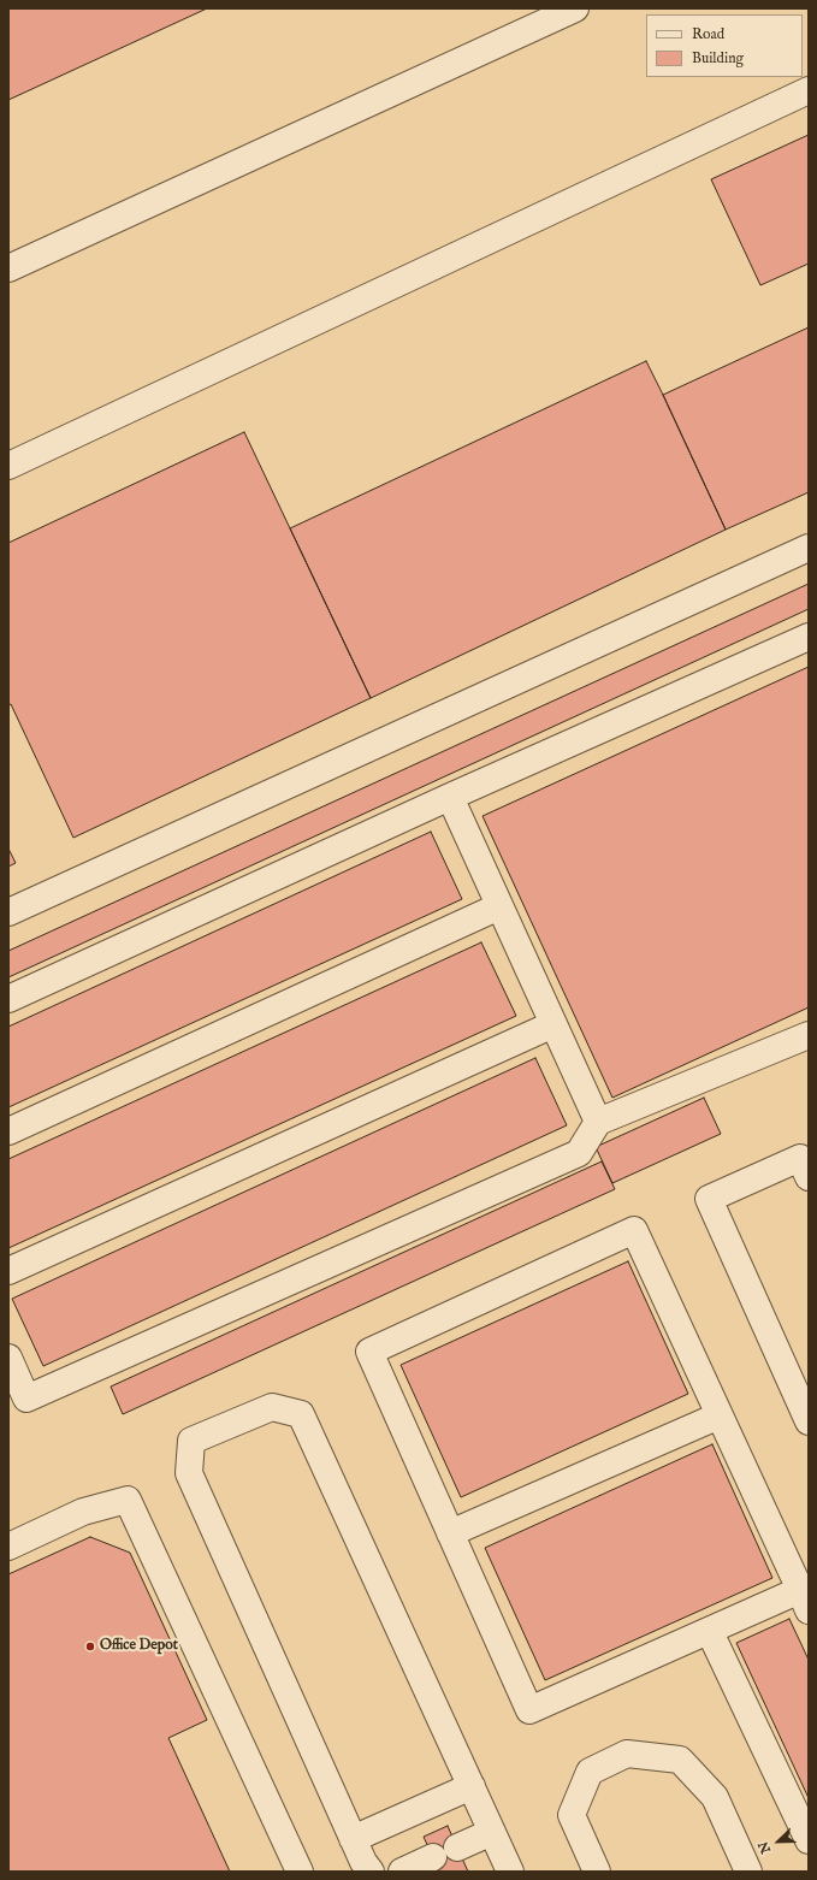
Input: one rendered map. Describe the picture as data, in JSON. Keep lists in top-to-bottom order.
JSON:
{
  "places": ["Office Depot"],
  "legend": ["Road", "Building"],
  "north": "bottom left"
}
